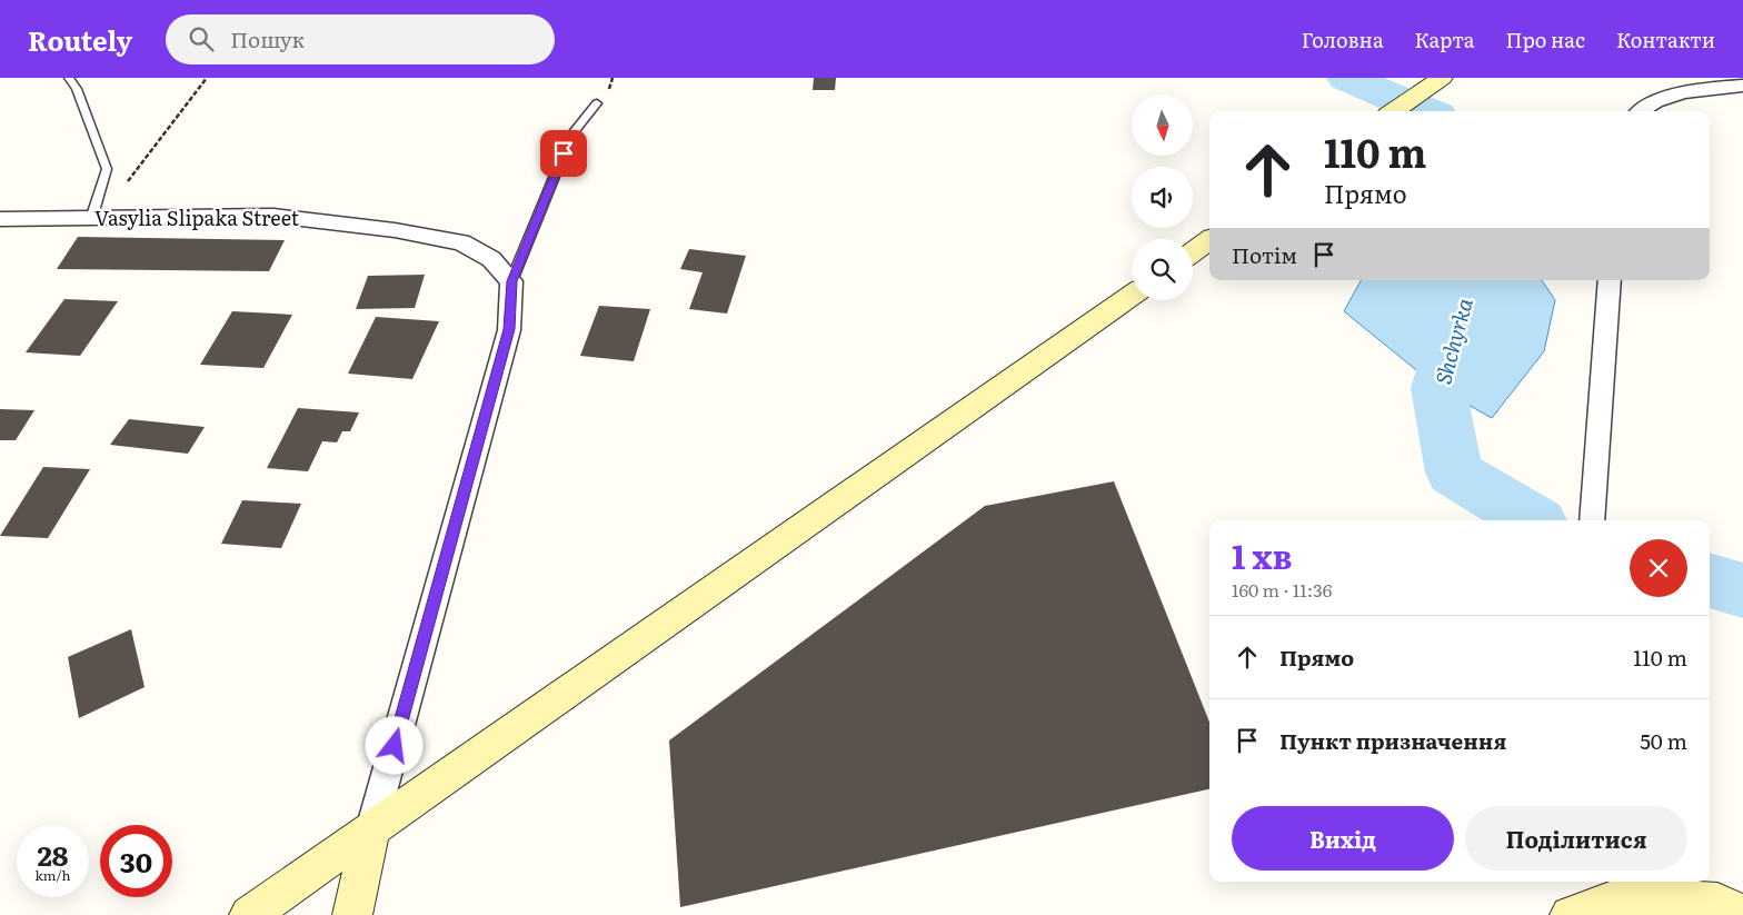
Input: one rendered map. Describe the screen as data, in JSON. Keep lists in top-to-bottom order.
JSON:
{
  "streets": {
    "street": ["Vasylia Slipaka Street"]
  },
  "water": ["Shchyrka"],
  "north": "bottom",
  "page": {
    "header": "Routely",
    "search": "Пошук",
    "nav": [
      "Головна",
      "Карта",
      "Про нас",
      "Контакти"
    ],
    "turn": ["110 m", "Прямо"],
    "then": "Потім",
    "heading": ["1 хв", "160 m · 11:36"],
    "list": [
      {
        "name": "Прямо",
        "value": "110 m"
      },
      {
        "name": "Пункт призначення",
        "value": "50 m"
      }
    ],
    "buttons": ["Вихід", "Поділитися"],
    "speed": "28 km/h",
    "limit": "30"
  }
}
